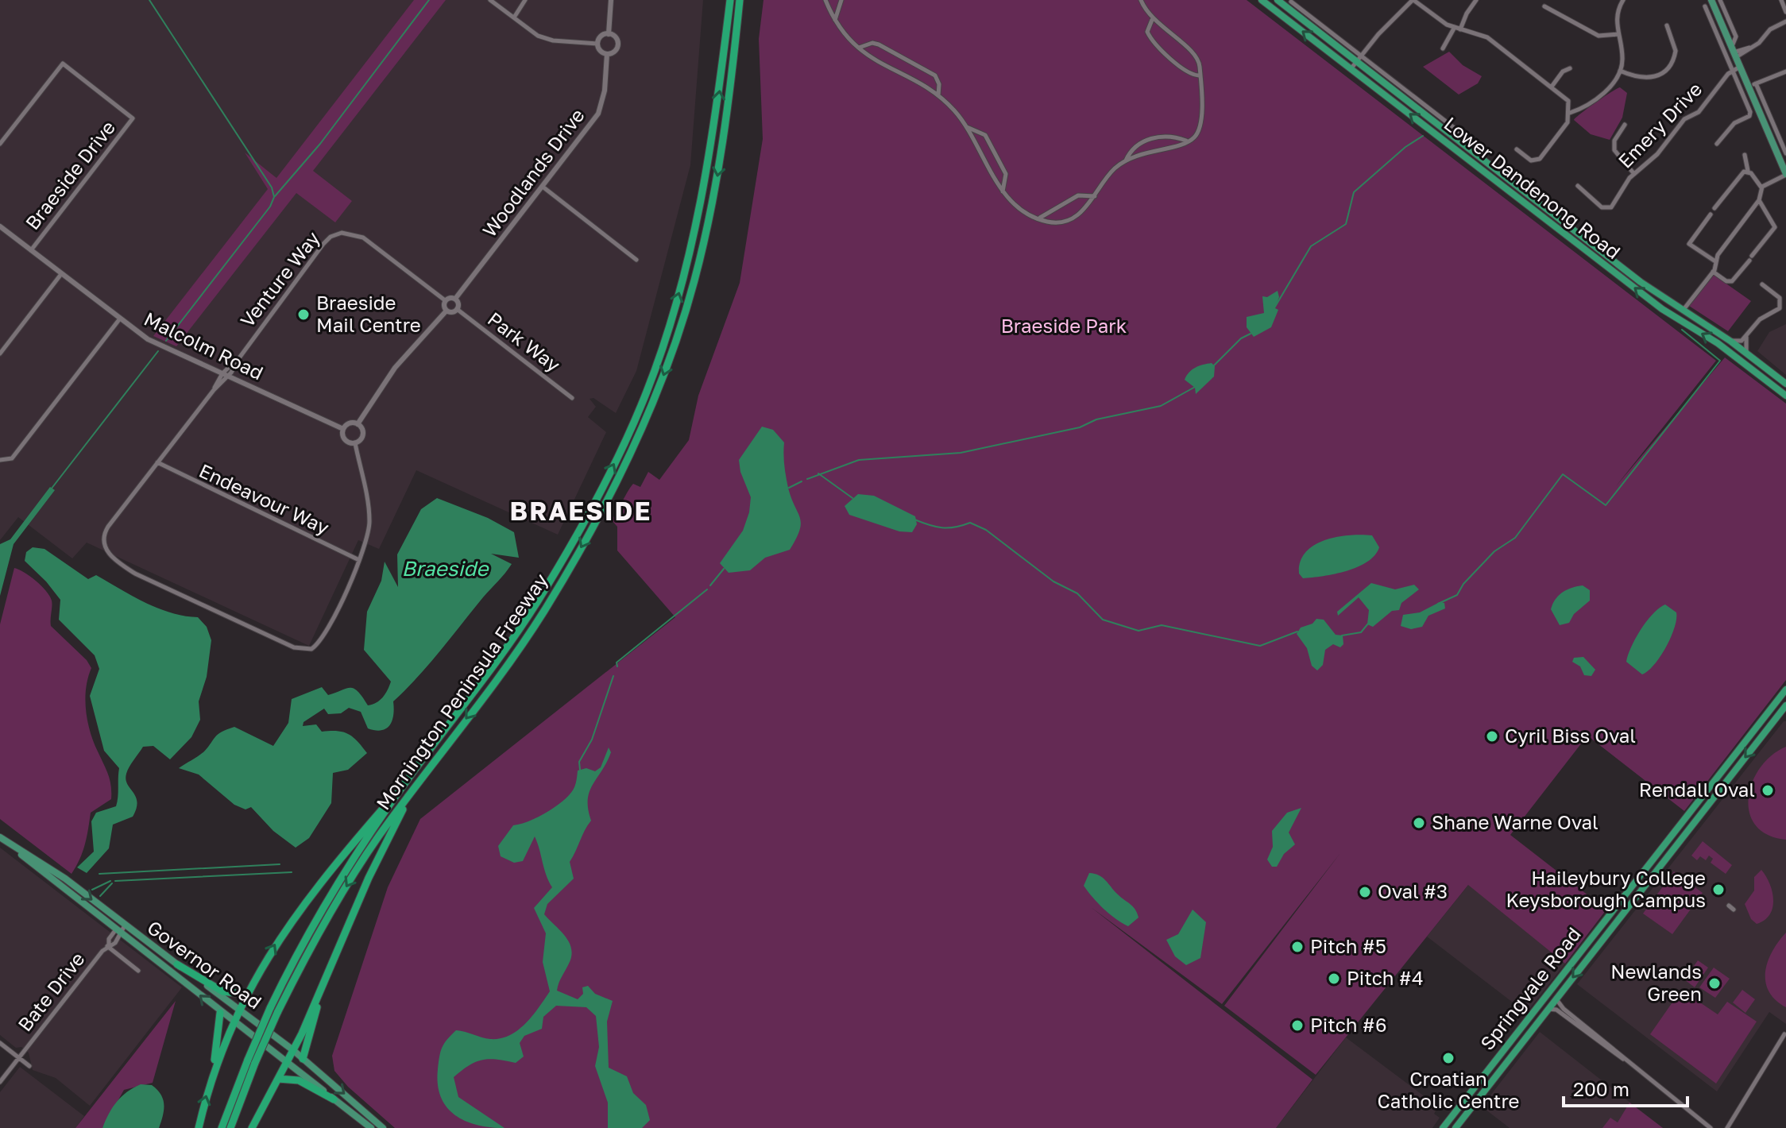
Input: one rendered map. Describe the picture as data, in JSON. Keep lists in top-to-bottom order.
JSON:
{
  "streets": {
    "highway": ["Lower Dandenong Road", "Mornington Peninsula Freeway", "Springvale Road"],
    "main road": ["Governor Road"],
    "street": [
      "Emery Drive",
      "Woodlands Drive",
      "Braeside Drive",
      "Venture Way",
      "Park Way",
      "Malcolm Road",
      "Endeavour Way",
      "Bate Drive"
    ]
  },
  "crossings": [
    ["Braeside Drive", "Malcolm Road"],
    ["Venture Way", "Malcolm Road"],
    ["Governor Road", "Bate Drive"]
  ],
  "districts": ["BRAESIDE"],
  "water": ["Braeside"],
  "parks": ["Braeside Park"],
  "places": [
    "Braeside Mail Centre",
    "Cyril Biss Oval",
    "Rendall Oval",
    "Shane Warne Oval",
    "Haileybury College Keysborough Campus",
    "Oval #3",
    "Pitch #5",
    "Pitch #4",
    "Newlands Green",
    "Pitch #6",
    "Croatian Catholic Centre"
  ],
  "scale_bar": "200 m"
}
